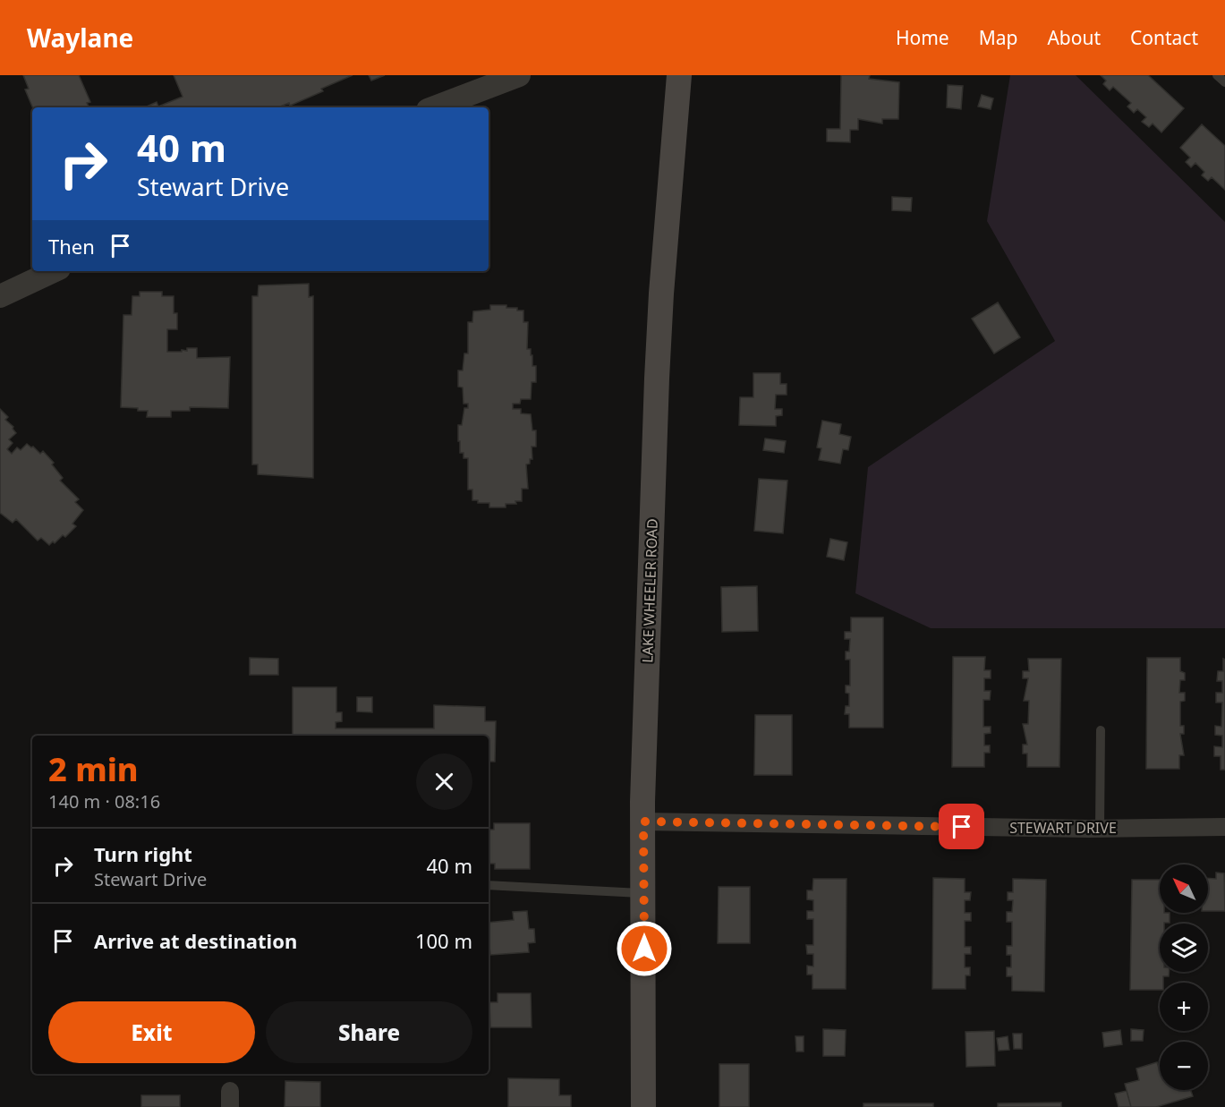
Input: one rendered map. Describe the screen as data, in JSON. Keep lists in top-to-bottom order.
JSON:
{
  "streets": {
    "main road": ["LAKE WHEELER ROAD"],
    "street": ["STEWART DRIVE"]
  },
  "crossings": [
    ["LAKE WHEELER ROAD", "STEWART DRIVE"]
  ],
  "north": "top left",
  "page": {
    "header": "Waylane",
    "nav": [
      "Home",
      "Map",
      "About",
      "Contact"
    ],
    "turn": ["40 m", "Stewart Drive"],
    "then": "Then",
    "heading": ["2 min", "140 m · 08:16"],
    "list": [
      {
        "name": "Turn right",
        "note": "Stewart Drive",
        "value": "40 m"
      },
      {
        "name": "Arrive at destination",
        "value": "100 m"
      }
    ],
    "map_buttons": ["+", "−"],
    "buttons": ["Exit", "Share"]
  }
}
